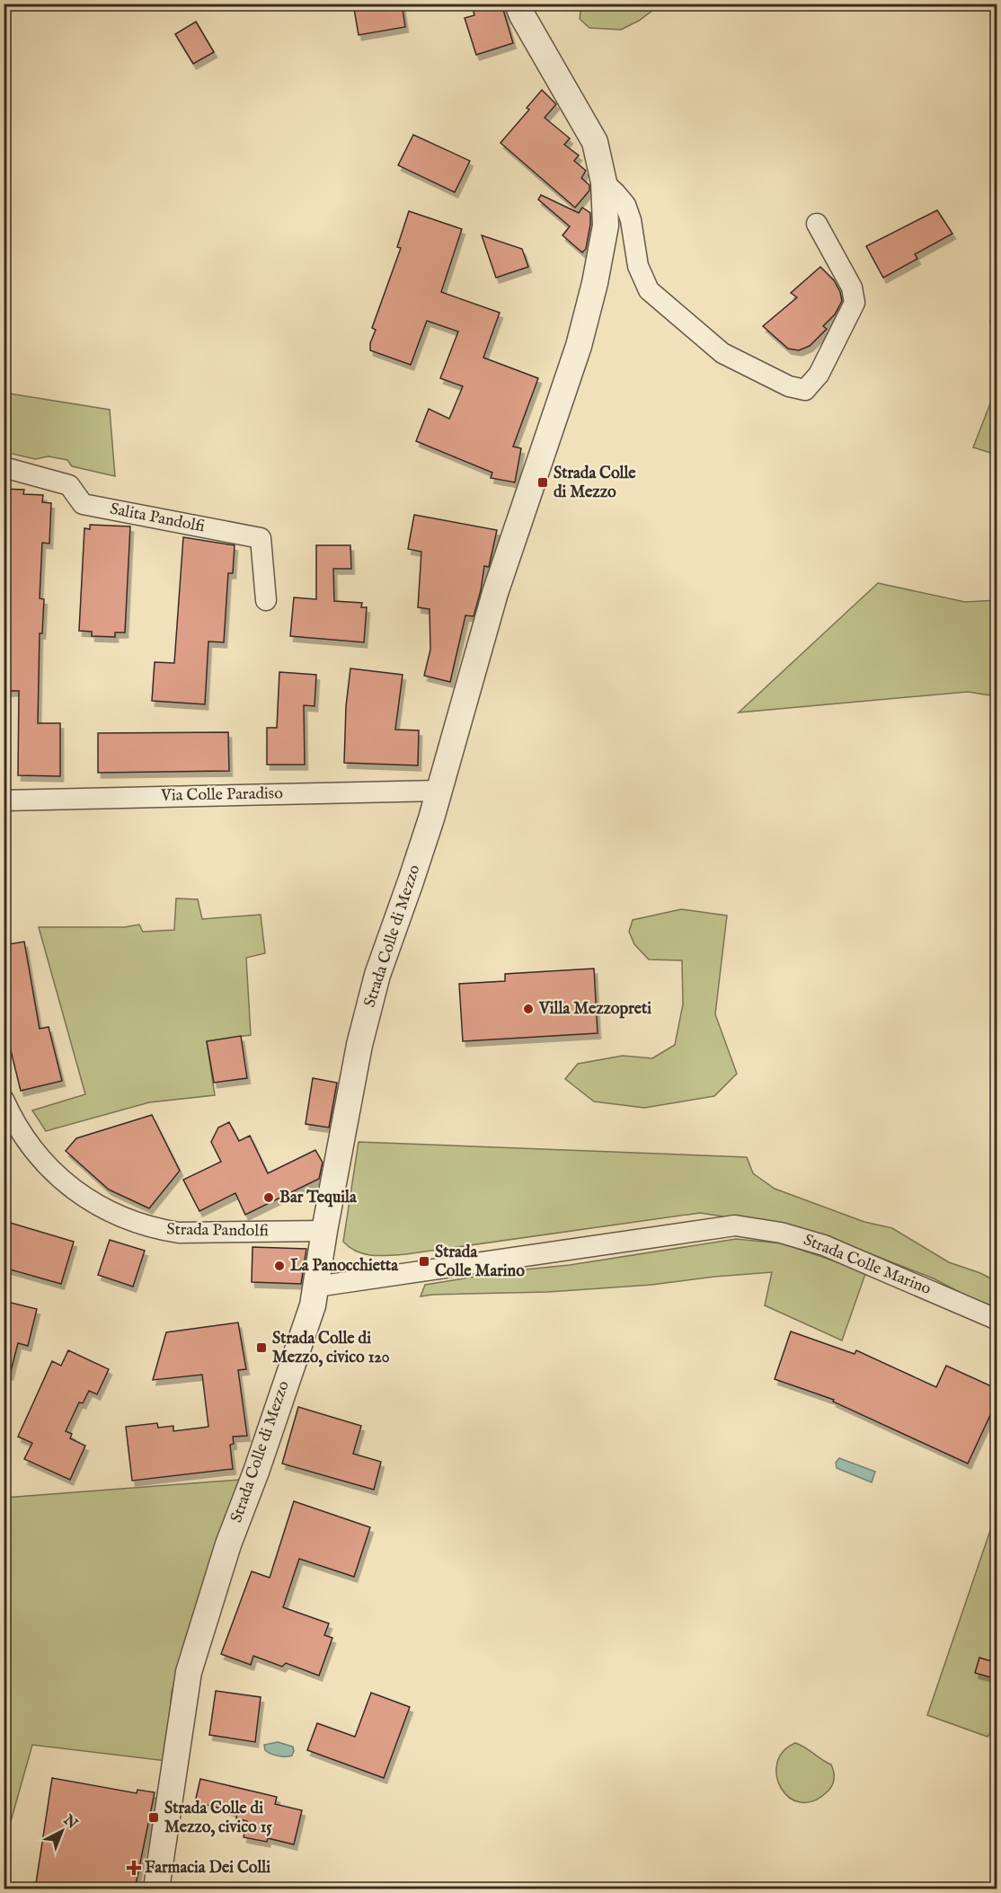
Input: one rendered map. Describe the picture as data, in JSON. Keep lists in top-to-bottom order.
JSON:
{
  "streets": {
    "street": [
      "Salita Pandolfi",
      "Via Colle Paradiso",
      "Strada Colle di Mezzo",
      "Strada Pandolfi",
      "Strada Colle Marino"
    ]
  },
  "crossings": [
    ["Via Colle Paradiso", "Strada Colle di Mezzo"],
    ["Strada Colle di Mezzo", "Strada Pandolfi"],
    ["Strada Colle di Mezzo", "Strada Colle Marino"]
  ],
  "places": {
    "transit": [
      "Strada Colle di Mezzo",
      "Strada Colle Marino",
      "Strada Colle di Mezzo, civico 120",
      "Strada Colle di Mezzo, civico 15"
    ],
    "other": ["Villa Mezzopreti", "Bar Tequila", "La Panocchietta"],
    "health": ["Farmacia Dei Colli"]
  },
  "north": "top right"
}
